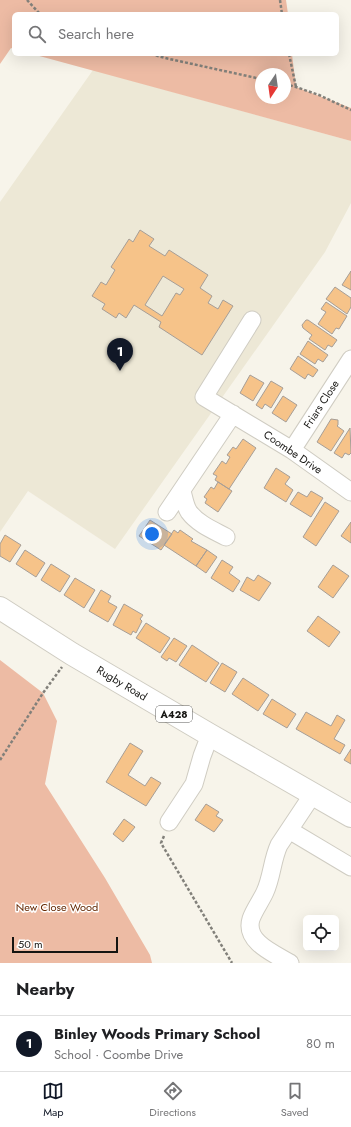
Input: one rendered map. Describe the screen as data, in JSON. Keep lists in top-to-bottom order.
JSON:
{
  "streets": {
    "main road": ["Rugby Road", "A428"],
    "street": ["Friars Close", "Coombe Drive"]
  },
  "crossings": [
    ["Friars Close", "Coombe Drive"]
  ],
  "parks": ["New Close Wood"],
  "scale_bar": "50 m",
  "north": "bottom",
  "page": {
    "search": "Search here",
    "pins": "1",
    "scale": "50 m",
    "heading": "Nearby",
    "list": [
      {
        "mark": "1",
        "name": "Binley Woods Primary School",
        "note": "School · Coombe Drive",
        "value": "80 m"
      }
    ],
    "nav": ["Map", "Directions", "Saved"]
  }
}
